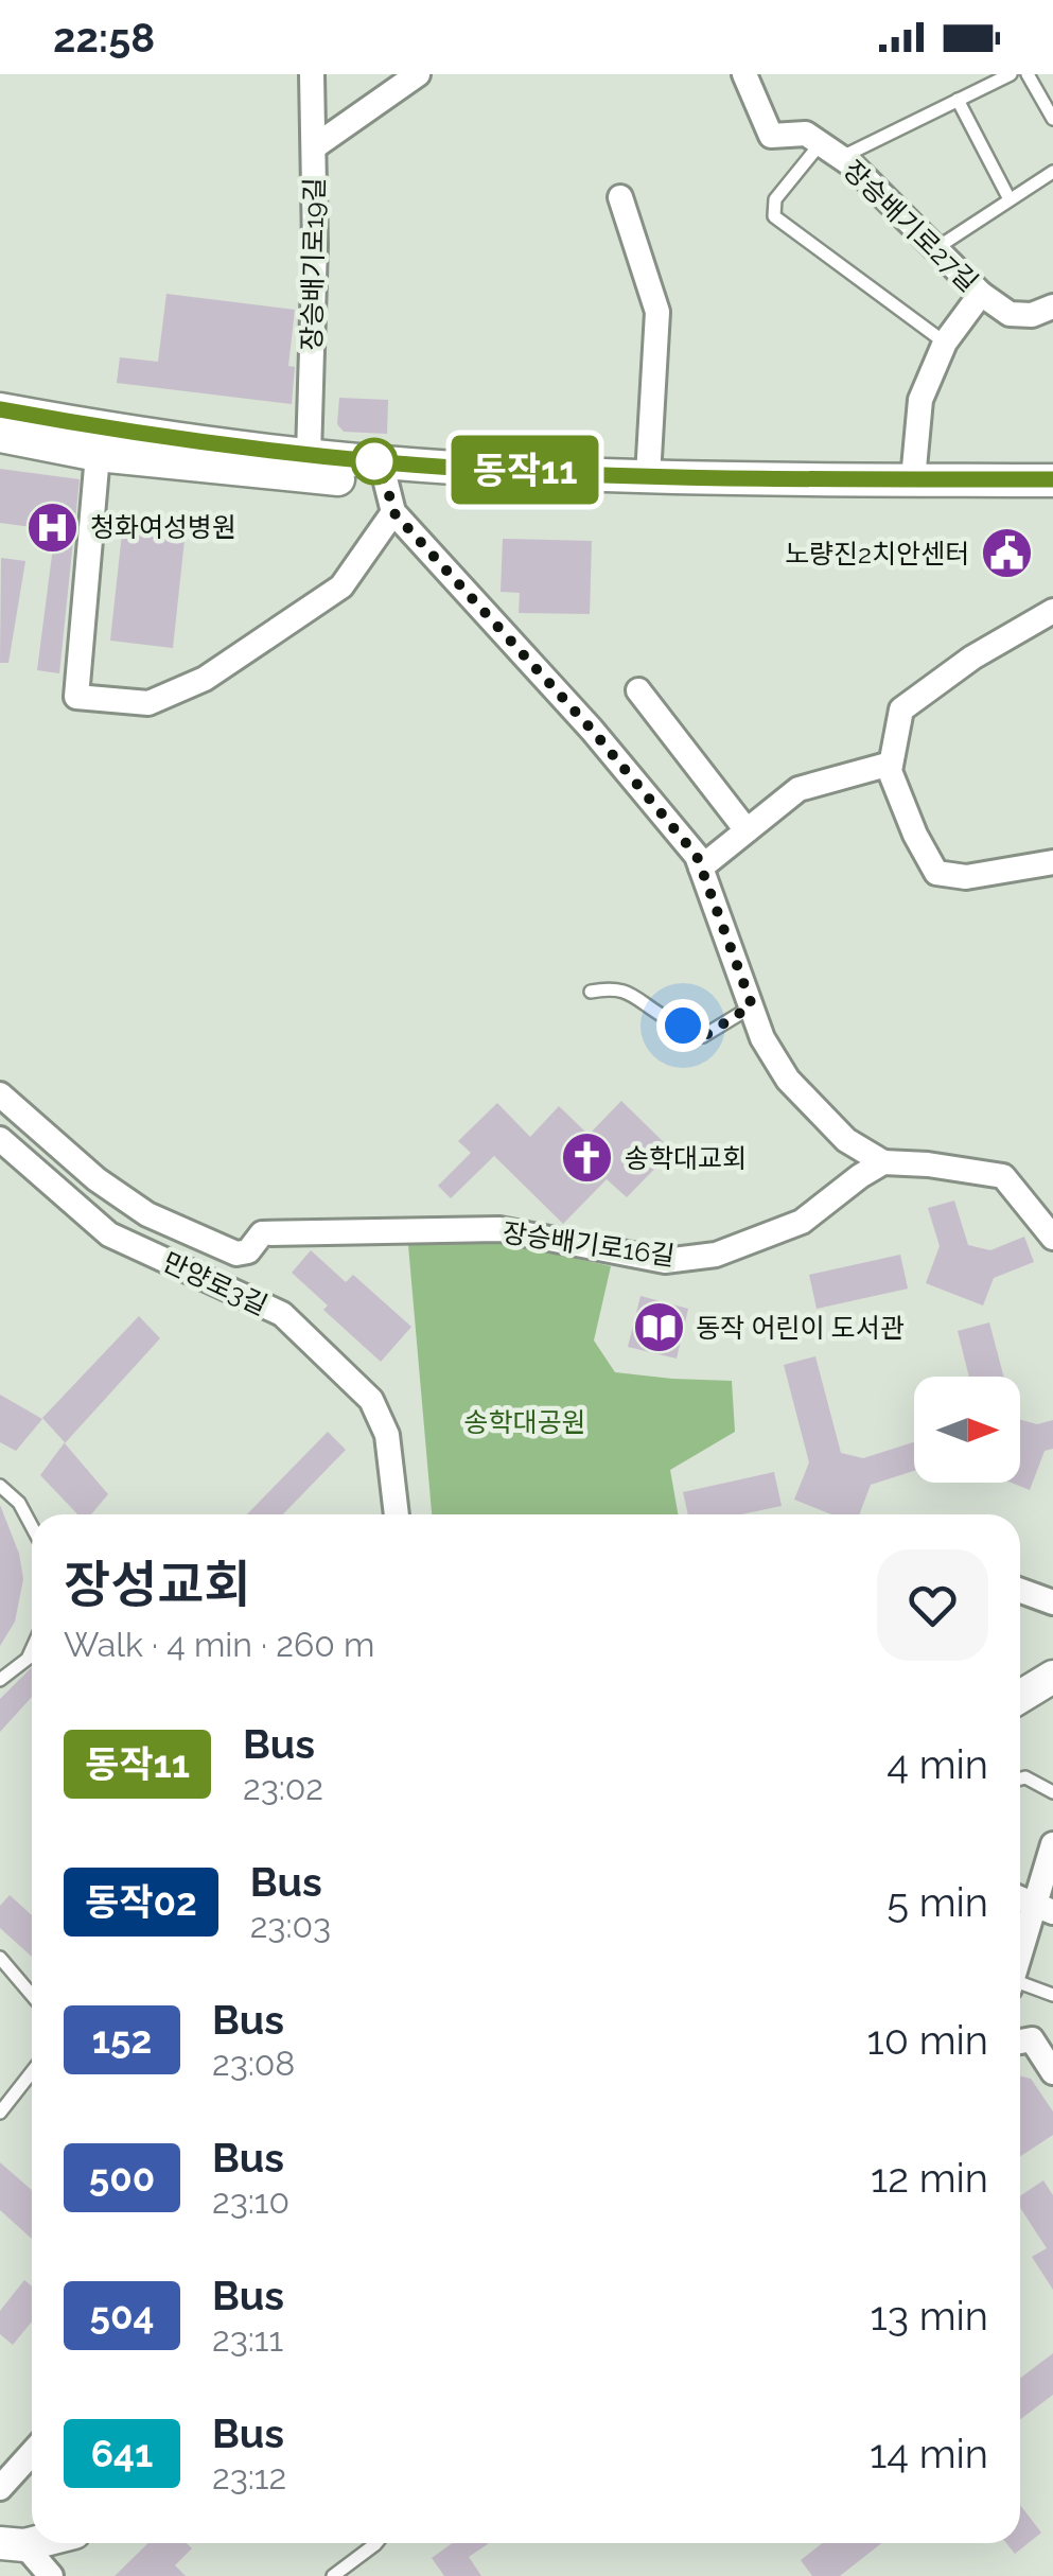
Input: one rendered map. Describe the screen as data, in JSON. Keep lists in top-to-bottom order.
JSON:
{
  "streets": {
    "street": [
      "장승배기로27길",
      "장승배기로19길",
      "장승배기로16길",
      "만양로3길"
    ]
  },
  "parks": ["송학대공원"],
  "places": {
    "hospital": ["청화여성병원"],
    "public building": ["노량진2치안센터"],
    "church": ["송학대교회"],
    "library": ["동작 어린이 도서관"]
  },
  "lines": ["bus line 동작11"],
  "north": "right",
  "page": {
    "status": "22:58",
    "on_map": "동작11",
    "heading": ["장성교회", "Walk · 4 min · 260 m"],
    "list": [
      {
        "mark": "동작11",
        "name": "Bus",
        "note": "23:02",
        "value": "4 min"
      },
      {
        "mark": "동작02",
        "name": "Bus",
        "note": "23:03",
        "value": "5 min"
      },
      {
        "mark": "152",
        "name": "Bus",
        "note": "23:08",
        "value": "10 min"
      },
      {
        "mark": "500",
        "name": "Bus",
        "note": "23:10",
        "value": "12 min"
      },
      {
        "mark": "504",
        "name": "Bus",
        "note": "23:11",
        "value": "13 min"
      },
      {
        "mark": "641",
        "name": "Bus",
        "note": "23:12",
        "value": "14 min"
      }
    ]
  }
}
